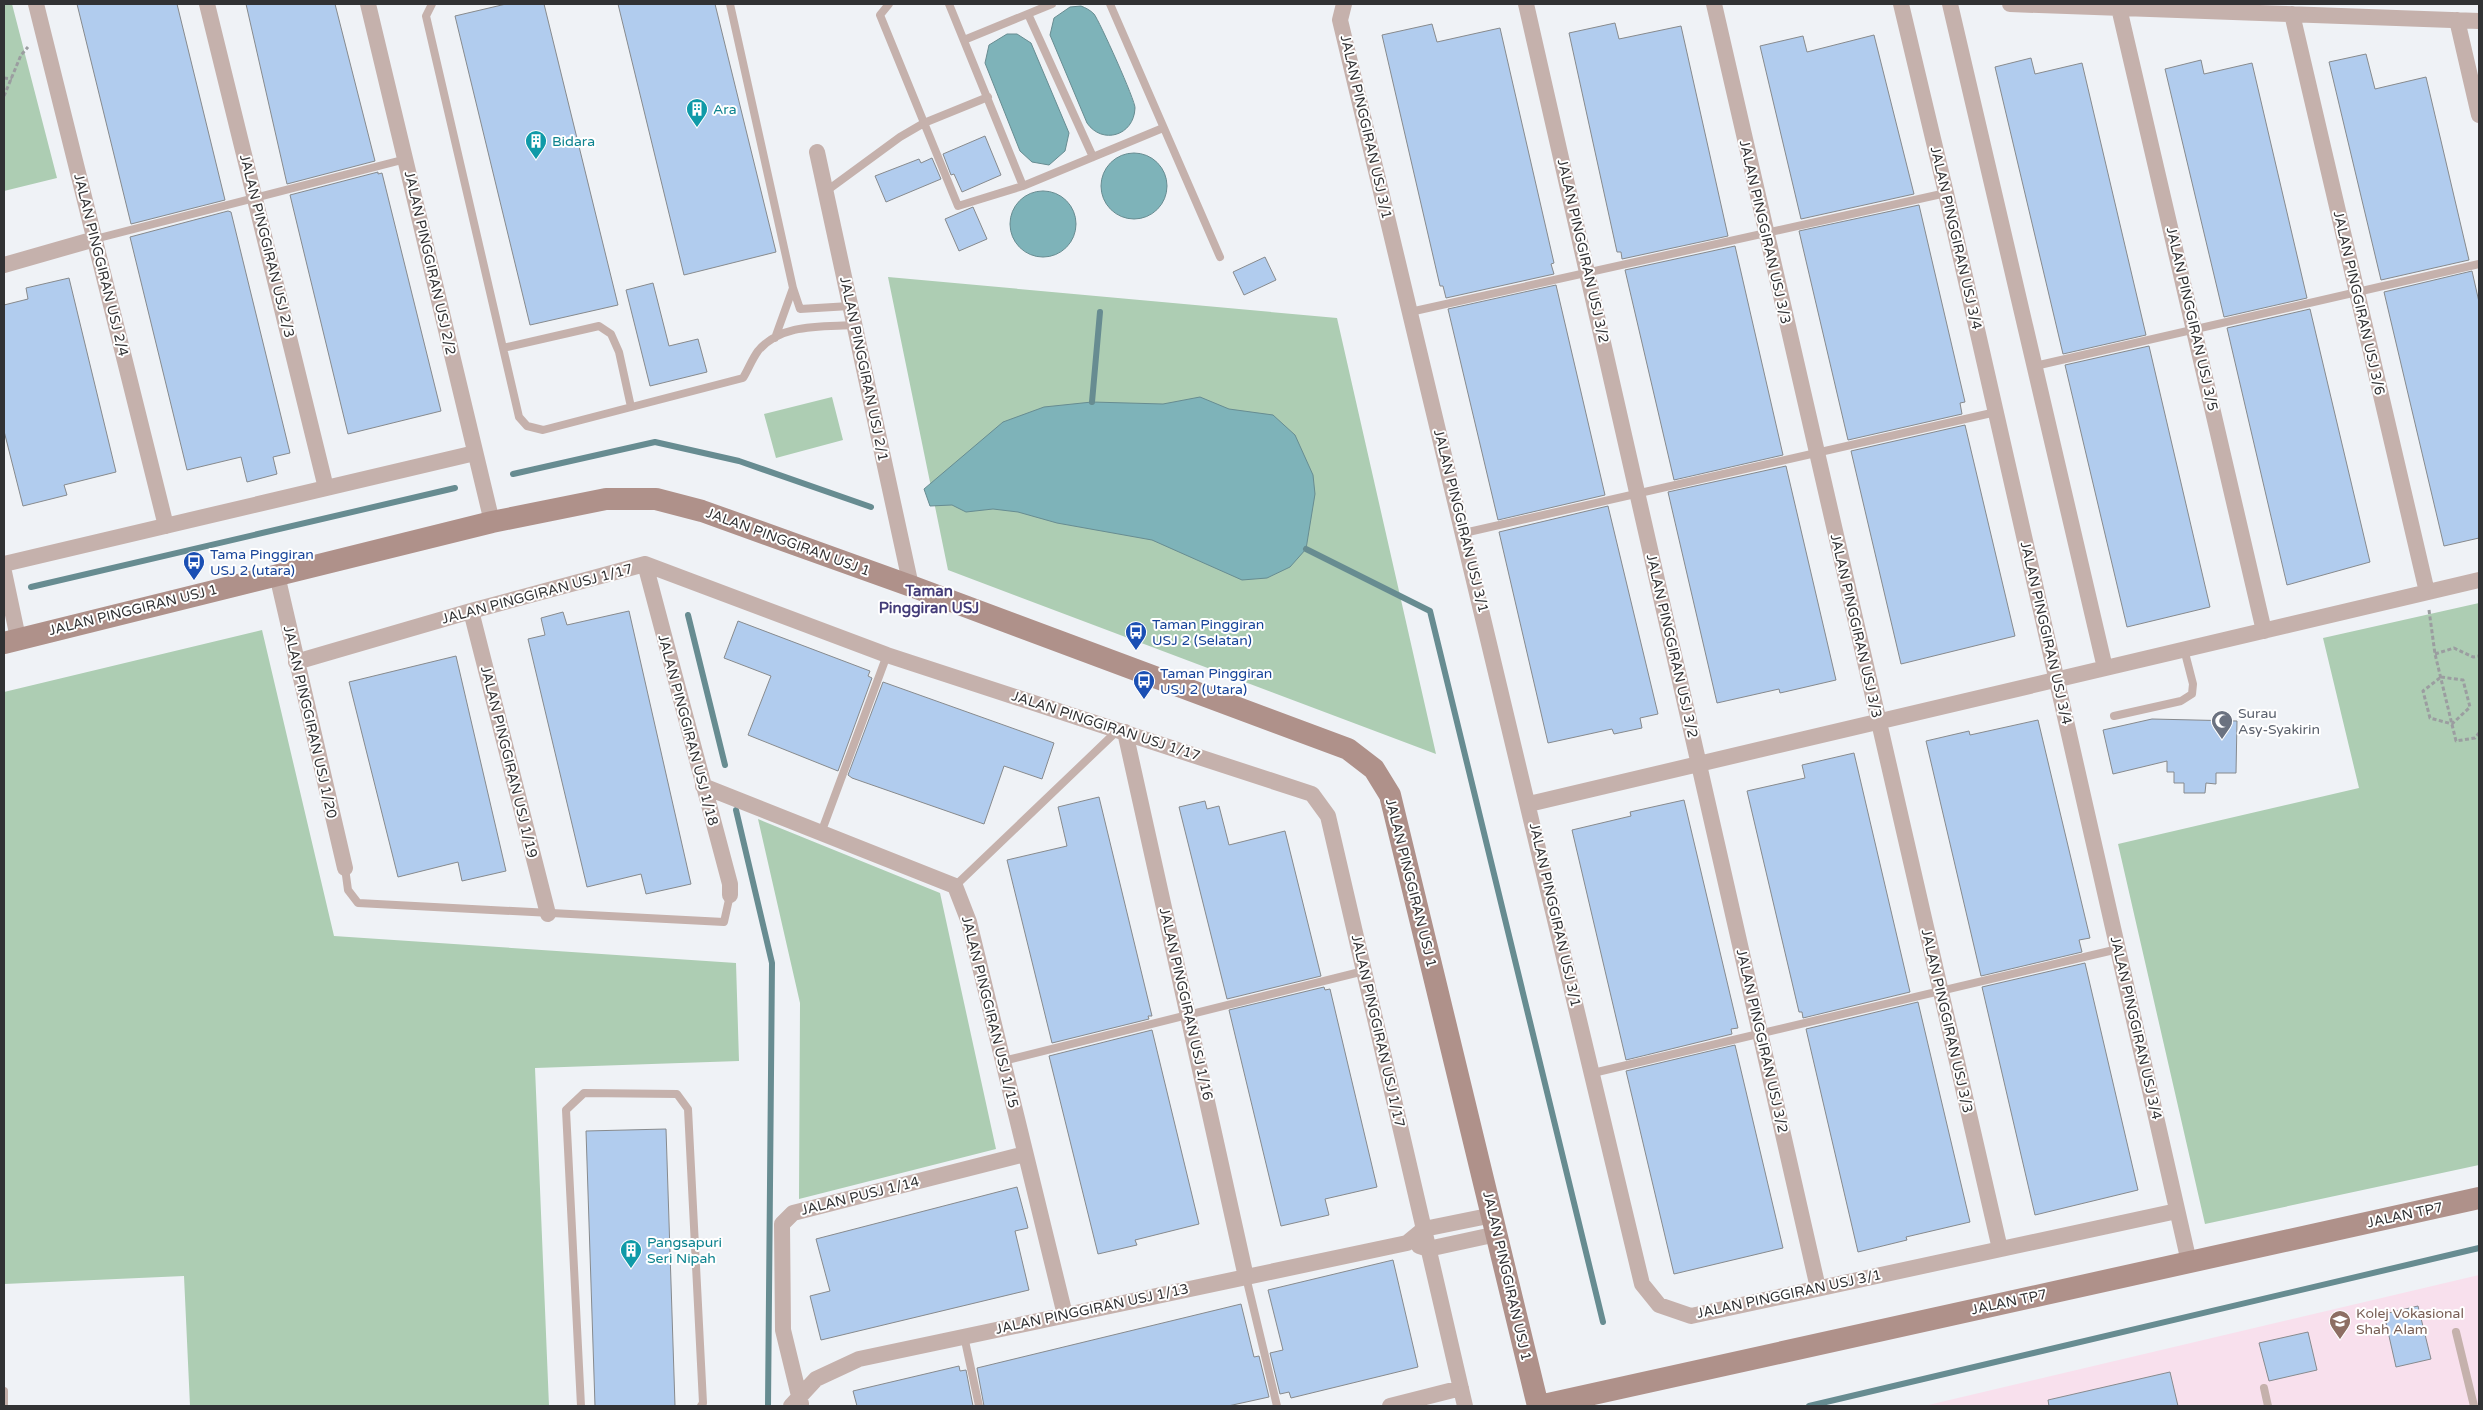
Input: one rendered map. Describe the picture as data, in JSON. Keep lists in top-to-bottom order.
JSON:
{
  "streets": {
    "street": [
      "JALAN PINGGIRAN USJ 3/1",
      "JALAN PINGGIRAN USJ 3/3",
      "JALAN PINGGIRAN USJ 3/4",
      "JALAN PINGGIRAN USJ 2/3",
      "JALAN PINGGIRAN USJ 3/2",
      "JALAN PINGGIRAN USJ 2/2",
      "JALAN PINGGIRAN USJ 2/4",
      "JALAN PINGGIRAN USJ 3/6",
      "JALAN PINGGIRAN USJ 3/5",
      "JALAN PINGGIRAN USJ 2/1",
      "JALAN PINGGIRAN USJ 1",
      "JALAN PINGGIRAN USJ 1/17",
      "JALAN PINGGIRAN USJ 1/20",
      "JALAN PINGGIRAN USJ 1/18",
      "JALAN PINGGIRAN USJ 1/19",
      "JALAN PINGGIRAN USJ 1/16",
      "JALAN PINGGIRAN USJ 1/15",
      "JALAN PUSJ 1/14",
      "JALAN TP7",
      "JALAN PINGGIRAN USJ 1/13"
    ]
  },
  "crossings": [
    ["JALAN PINGGIRAN USJ 3/1", "JALAN PINGGIRAN USJ 3/3"],
    ["JALAN PINGGIRAN USJ 3/1", "JALAN PINGGIRAN USJ 3/4"],
    ["JALAN PINGGIRAN USJ 3/1", "JALAN PINGGIRAN USJ 3/2"],
    ["JALAN PINGGIRAN USJ 3/4", "JALAN TP7"],
    ["JALAN PINGGIRAN USJ 2/2", "JALAN PINGGIRAN USJ 1"],
    ["JALAN PINGGIRAN USJ 2/1", "JALAN PINGGIRAN USJ 1"],
    ["JALAN PINGGIRAN USJ 1", "JALAN PINGGIRAN USJ 1/20"],
    ["JALAN PINGGIRAN USJ 1", "JALAN TP7"],
    ["JALAN PINGGIRAN USJ 1", "JALAN PINGGIRAN USJ 1/13"],
    ["JALAN PINGGIRAN USJ 1/17", "JALAN PINGGIRAN USJ 1/20"],
    ["JALAN PINGGIRAN USJ 1/17", "JALAN PINGGIRAN USJ 1/18"],
    ["JALAN PINGGIRAN USJ 1/17", "JALAN PINGGIRAN USJ 1/19"],
    ["JALAN PINGGIRAN USJ 1/17", "JALAN PINGGIRAN USJ 1/16"],
    ["JALAN PINGGIRAN USJ 1/17", "JALAN PINGGIRAN USJ 1/13"],
    ["JALAN PINGGIRAN USJ 1/16", "JALAN PINGGIRAN USJ 1/13"],
    ["JALAN PINGGIRAN USJ 1/15", "JALAN PUSJ 1/14"],
    ["JALAN PINGGIRAN USJ 1/15", "JALAN PINGGIRAN USJ 1/13"],
    ["JALAN PUSJ 1/14", "JALAN PINGGIRAN USJ 1/13"]
  ],
  "districts": ["Taman Pinggiran USJ"],
  "places": {
    "building": ["Ara", "Bidara", "Pangsapuri Seri Nipah"],
    "bus stop": ["Tama Pinggiran USJ 2 (utara)", "Taman Pinggiran USJ 2 (Selatan)", "Taman Pinggiran USJ 2 (Utara)"],
    "mosque": ["Surau Asy-Syakirin"],
    "school or university": ["Kolej Vokasional Shah Alam"]
  }
}
